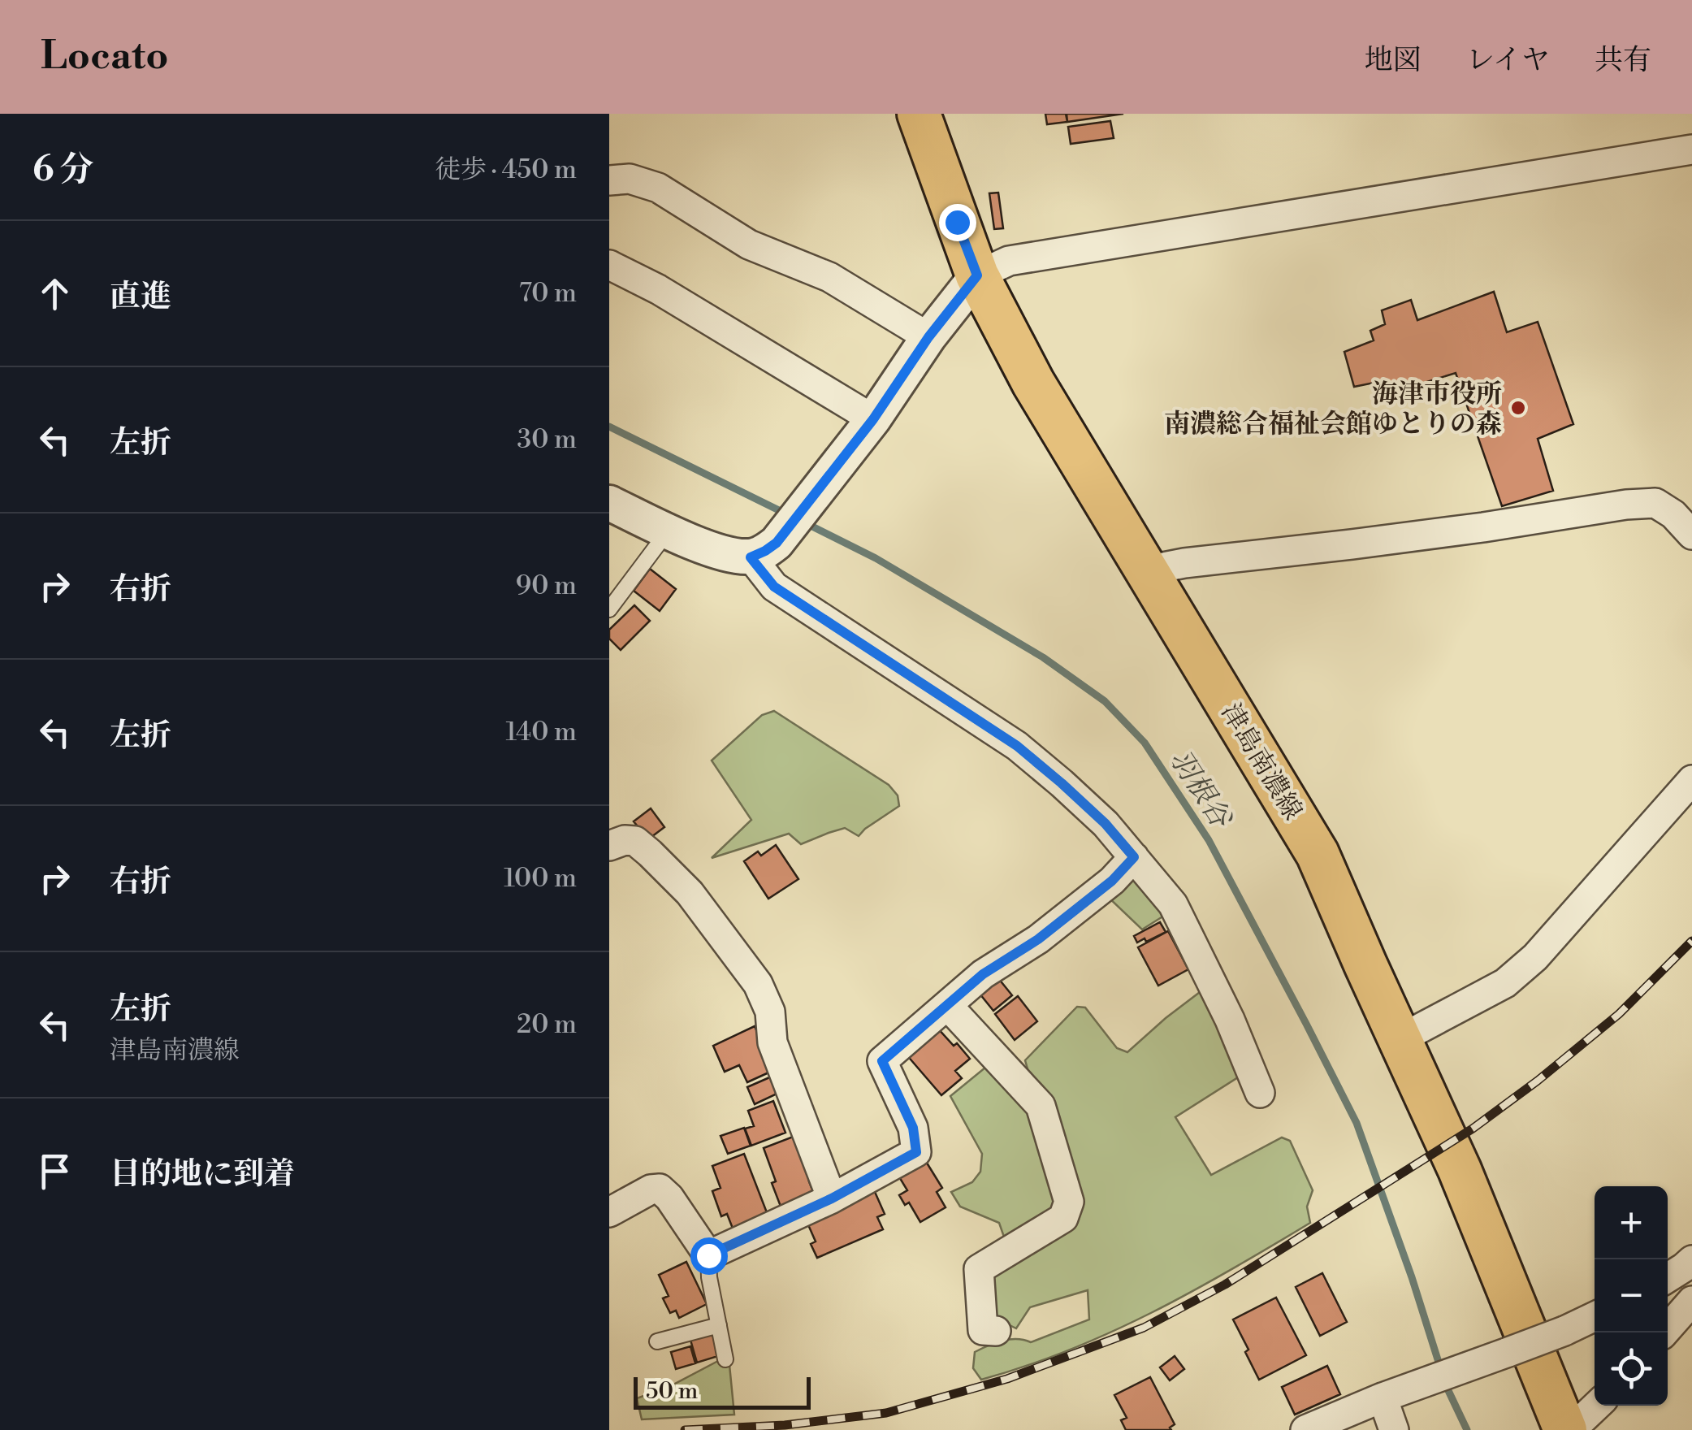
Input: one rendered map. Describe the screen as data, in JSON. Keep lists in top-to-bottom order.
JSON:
{
  "streets": {
    "main road": ["津島南濃線"]
  },
  "water": ["羽根谷"],
  "places": ["海津市役所 南濃総合福祉会館ゆとりの森"],
  "scale_bar": "50 m",
  "page": {
    "header": "Locato",
    "nav": ["地図", "レイヤ", "共有"],
    "heading": ["6 分", "徒歩 · 450 m"],
    "list": [
      ["直進", "70 m"],
      ["左折", "30 m"],
      ["右折", "90 m"],
      ["左折", "140 m"],
      ["右折", "100 m"],
      ["左折", "津島南濃線", "20 m"],
      "目的地に到着"
    ],
    "map_buttons": ["+", "−"],
    "scale": "50 m"
  }
}
